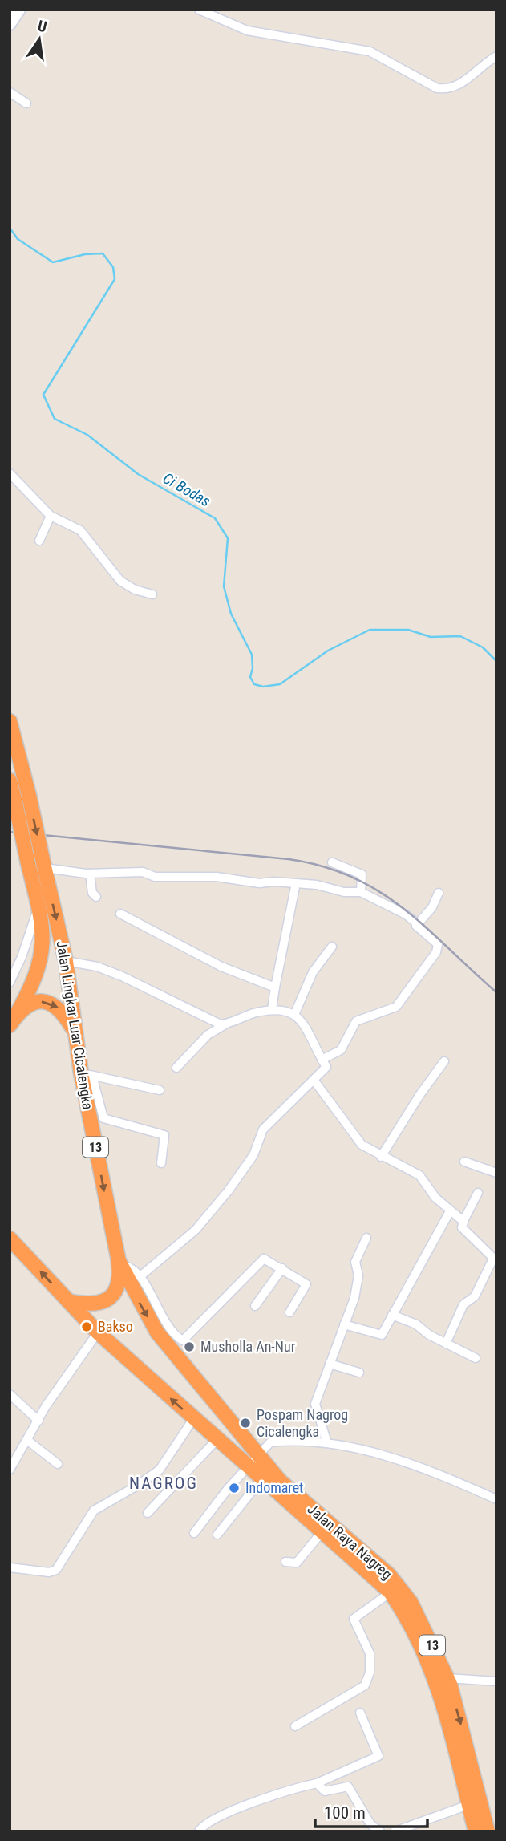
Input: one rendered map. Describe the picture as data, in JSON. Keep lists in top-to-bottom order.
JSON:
{
  "streets": {
    "highway": ["Jalan Lingkar Luar Cicalengka", "13", "Jalan Raya Nagreg"]
  },
  "crossings": [
    ["Jalan Lingkar Luar Cicalengka", "Jalan Raya Nagreg"],
    ["13", "Jalan Raya Nagreg"]
  ],
  "districts": ["NAGROG"],
  "water": ["Ci Bodas"],
  "places": [
    "Bakso",
    "Musholla An-Nur",
    "Pospam Nagrog Cicalengka",
    "Indomaret"
  ],
  "scale_bar": "100 m",
  "north": "top"
}
